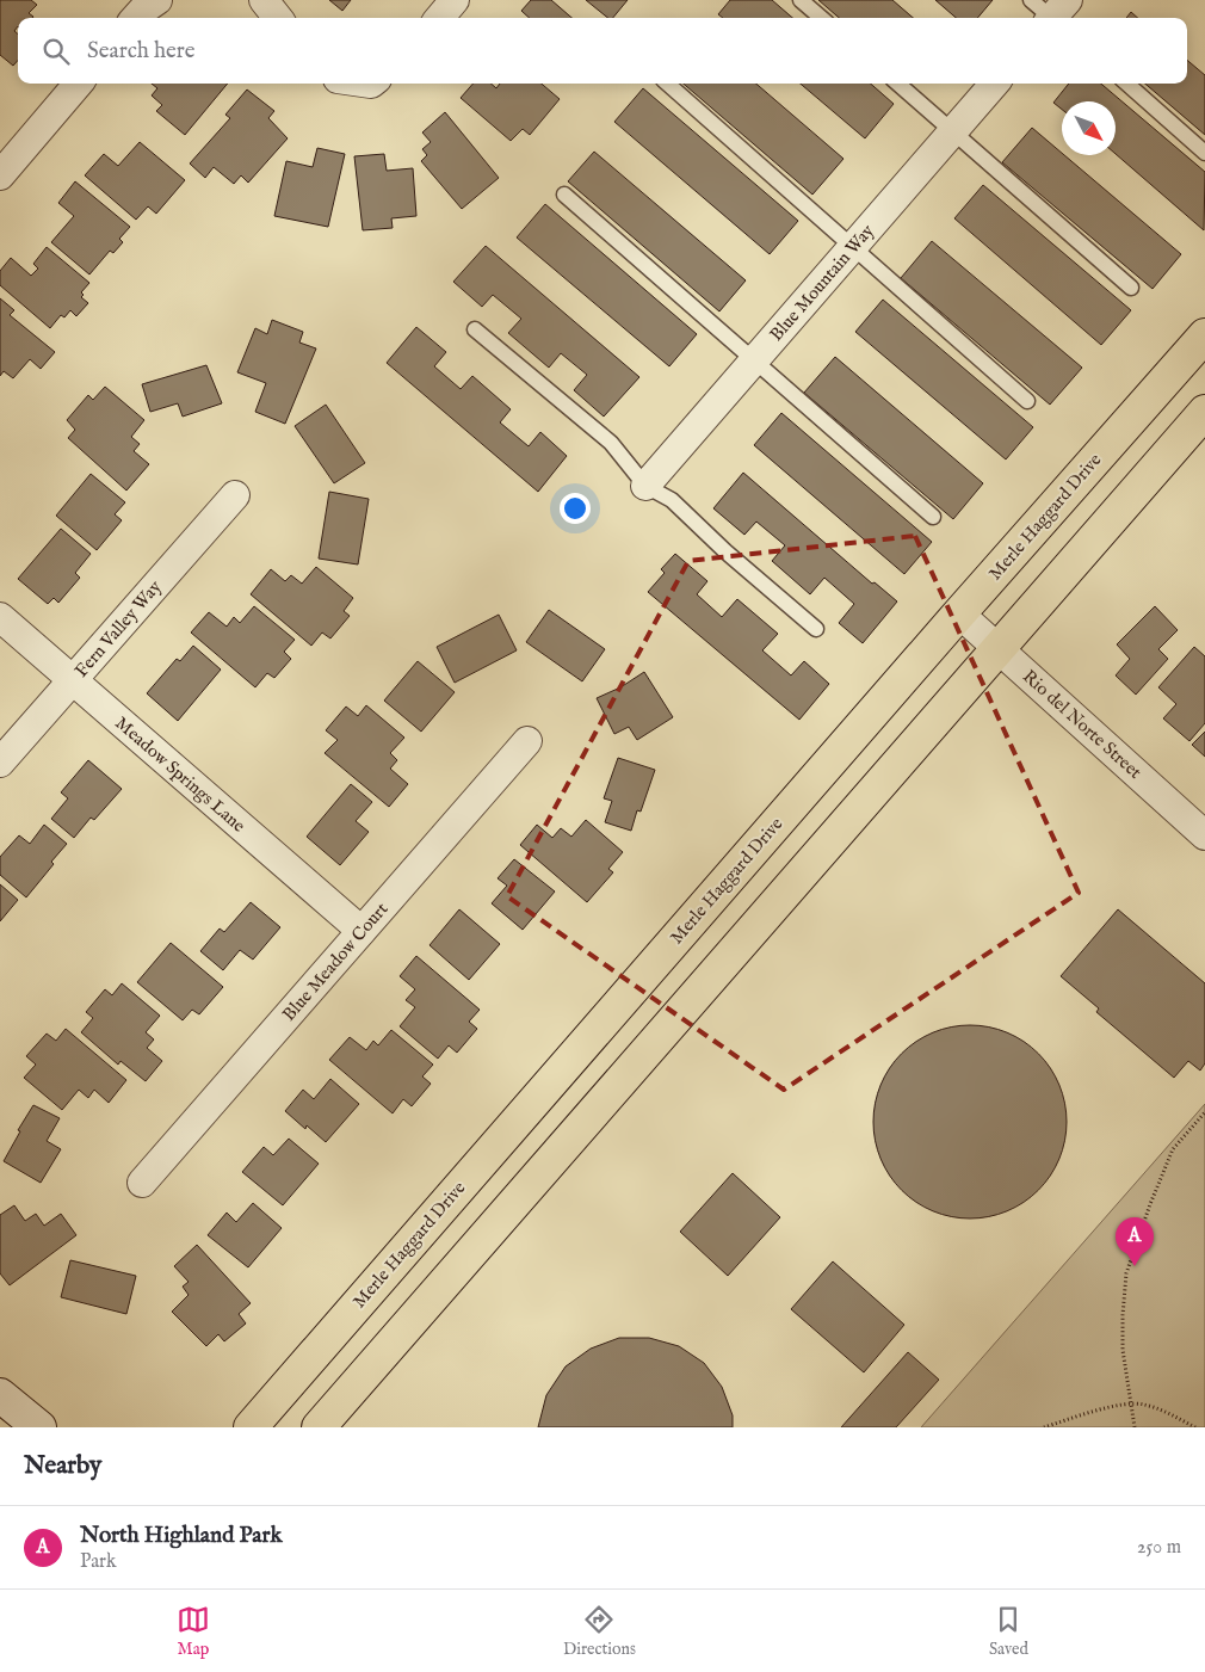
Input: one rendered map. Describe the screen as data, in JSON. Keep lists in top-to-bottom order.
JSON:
{
  "streets": {
    "main road": ["Merle Haggard Drive"],
    "street": [
      "Blue Mountain Way",
      "Fern Valley Way",
      "Rio del Norte Street",
      "Meadow Springs Lane",
      "Blue Meadow Court"
    ]
  },
  "crossings": [
    ["Merle Haggard Drive", "Rio del Norte Street"],
    ["Fern Valley Way", "Meadow Springs Lane"],
    ["Meadow Springs Lane", "Blue Meadow Court"]
  ],
  "north": "bottom right",
  "page": {
    "search": "Search here",
    "pins": "A",
    "heading": "Nearby",
    "list": [
      {
        "mark": "A",
        "name": "North Highland Park",
        "note": "Park",
        "value": "250 m"
      }
    ],
    "nav": ["Map", "Directions", "Saved"]
  }
}
